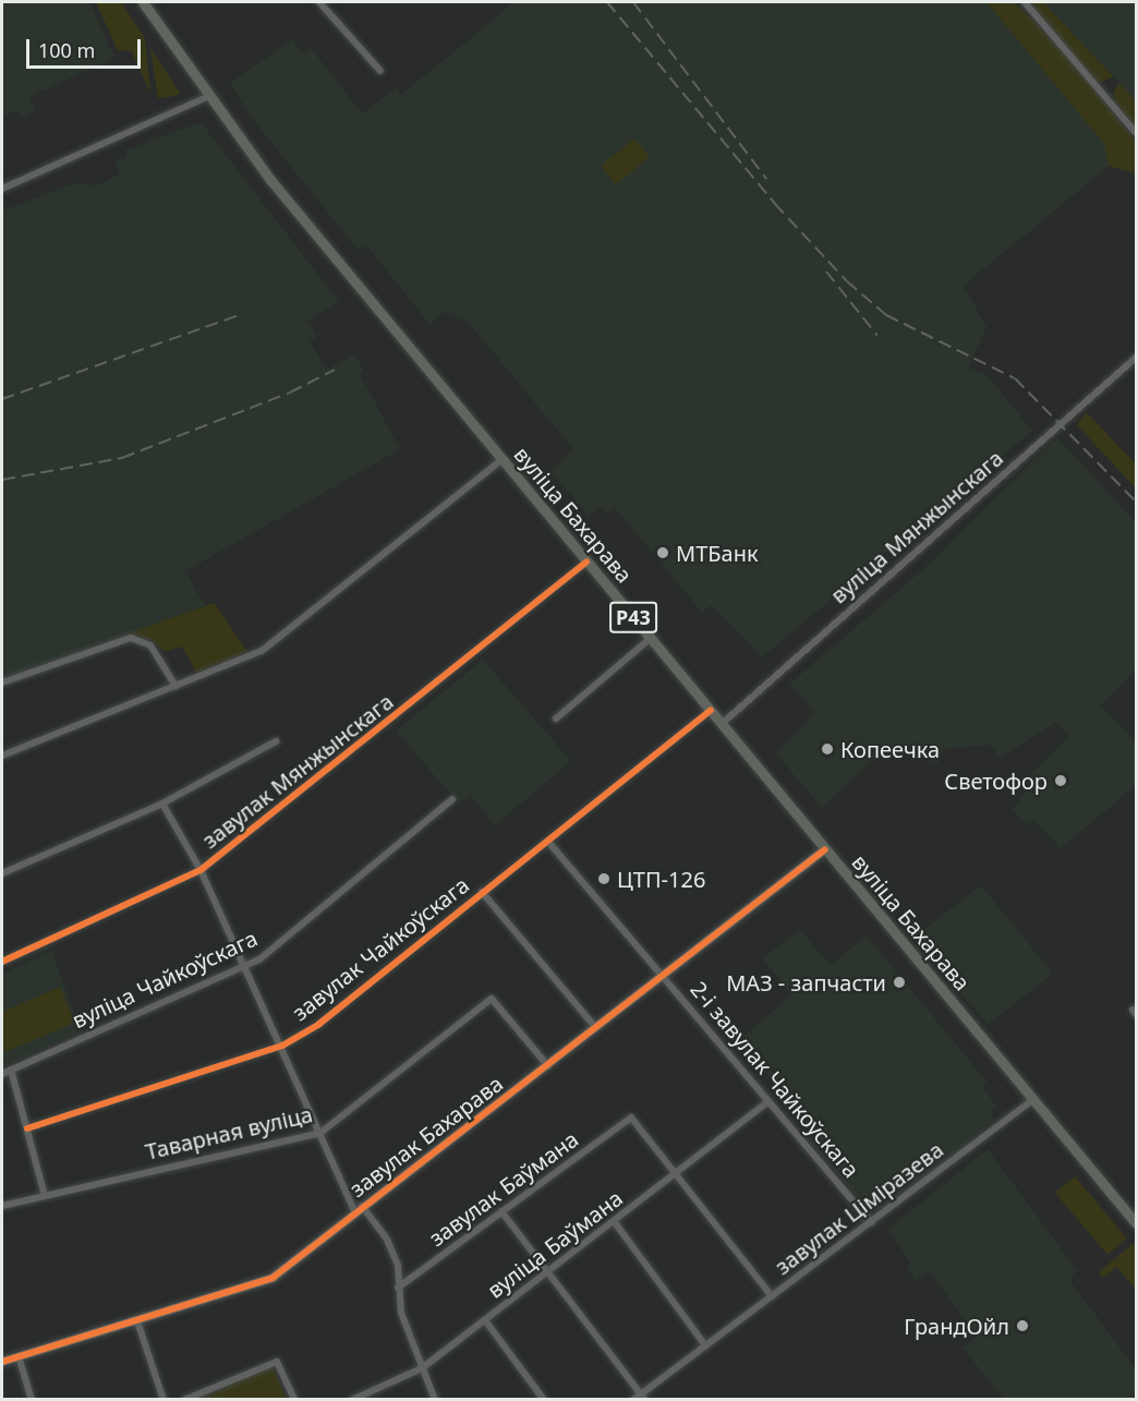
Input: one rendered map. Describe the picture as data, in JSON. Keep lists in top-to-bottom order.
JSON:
{
  "streets": {
    "main road": ["вуліца Бахарава", "Р43"],
    "street": [
      "вуліца Мянжынскага",
      "завулак Мянжынскага",
      "завулак Чайкоўскага",
      "вуліца Чайкоўскага",
      "2-і завулак Чайкоўскага",
      "Таварная вуліца",
      "завулак Бахарава",
      "завулак Баўмана",
      "завулак Ціміразева",
      "вуліца Баўмана"
    ]
  },
  "crossings": [
    ["вуліца Бахарава", "вуліца Мянжынскага"],
    ["вуліца Бахарава", "завулак Мянжынскага"],
    ["вуліца Бахарава", "завулак Чайкоўскага"],
    ["вуліца Бахарава", "завулак Бахарава"],
    ["вуліца Бахарава", "завулак Ціміразева"],
    ["завулак Чайкоўскага", "2-і завулак Чайкоўскага"],
    ["завулак Чайкоўскага", "завулак Бахарава"],
    ["2-і завулак Чайкоўскага", "завулак Бахарава"],
    ["2-і завулак Чайкоўскага", "завулак Ціміразева"],
    ["2-і завулак Чайкоўскага", "вуліца Баўмана"],
    ["Таварная вуліца", "завулак Бахарава"],
    ["завулак Баўмана", "вуліца Баўмана"]
  ],
  "places": [
    "МТБанк",
    "Копеечка",
    "Светофор",
    "ЦТП-126",
    "МАЗ - запчасти",
    "ГрандОйл"
  ],
  "scale_bar": "100 m"
}
